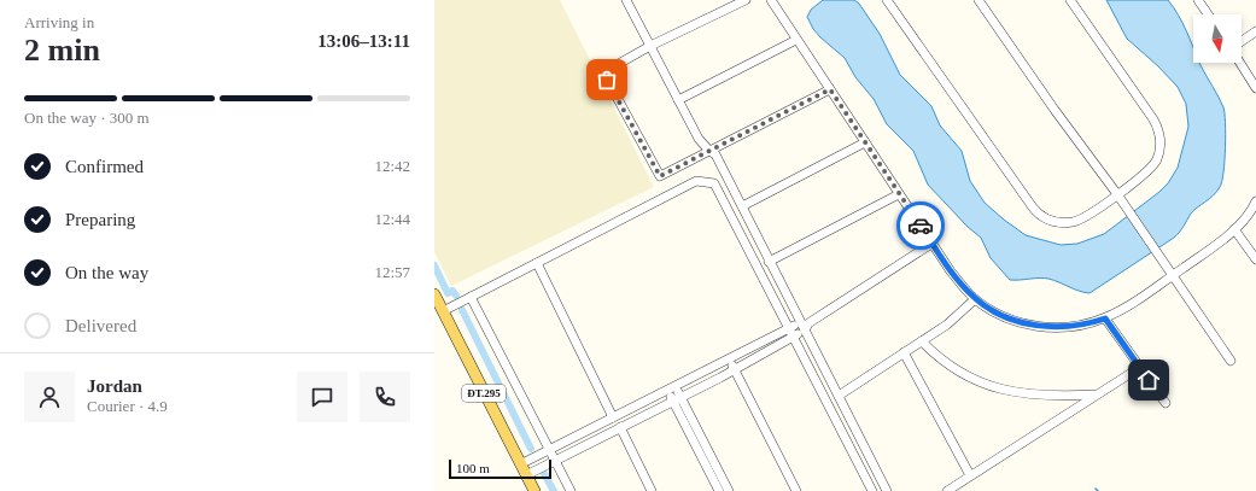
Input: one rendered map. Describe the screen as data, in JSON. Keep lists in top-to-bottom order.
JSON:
{
  "streets": {
    "main road": ["ĐT.295"]
  },
  "scale_bar": "100 m",
  "north": "bottom",
  "page": {
    "heading": ["2 min", "Arriving in", "13:06–13:11"],
    "panel": ["Jordan", "Courier · 4.9"],
    "bar": "On the way · 300 m",
    "list": [
      ["Confirmed", "12:42"],
      ["Preparing", "12:44"],
      ["On the way", "12:57"],
      "Delivered"
    ],
    "scale": "100 m"
  }
}
